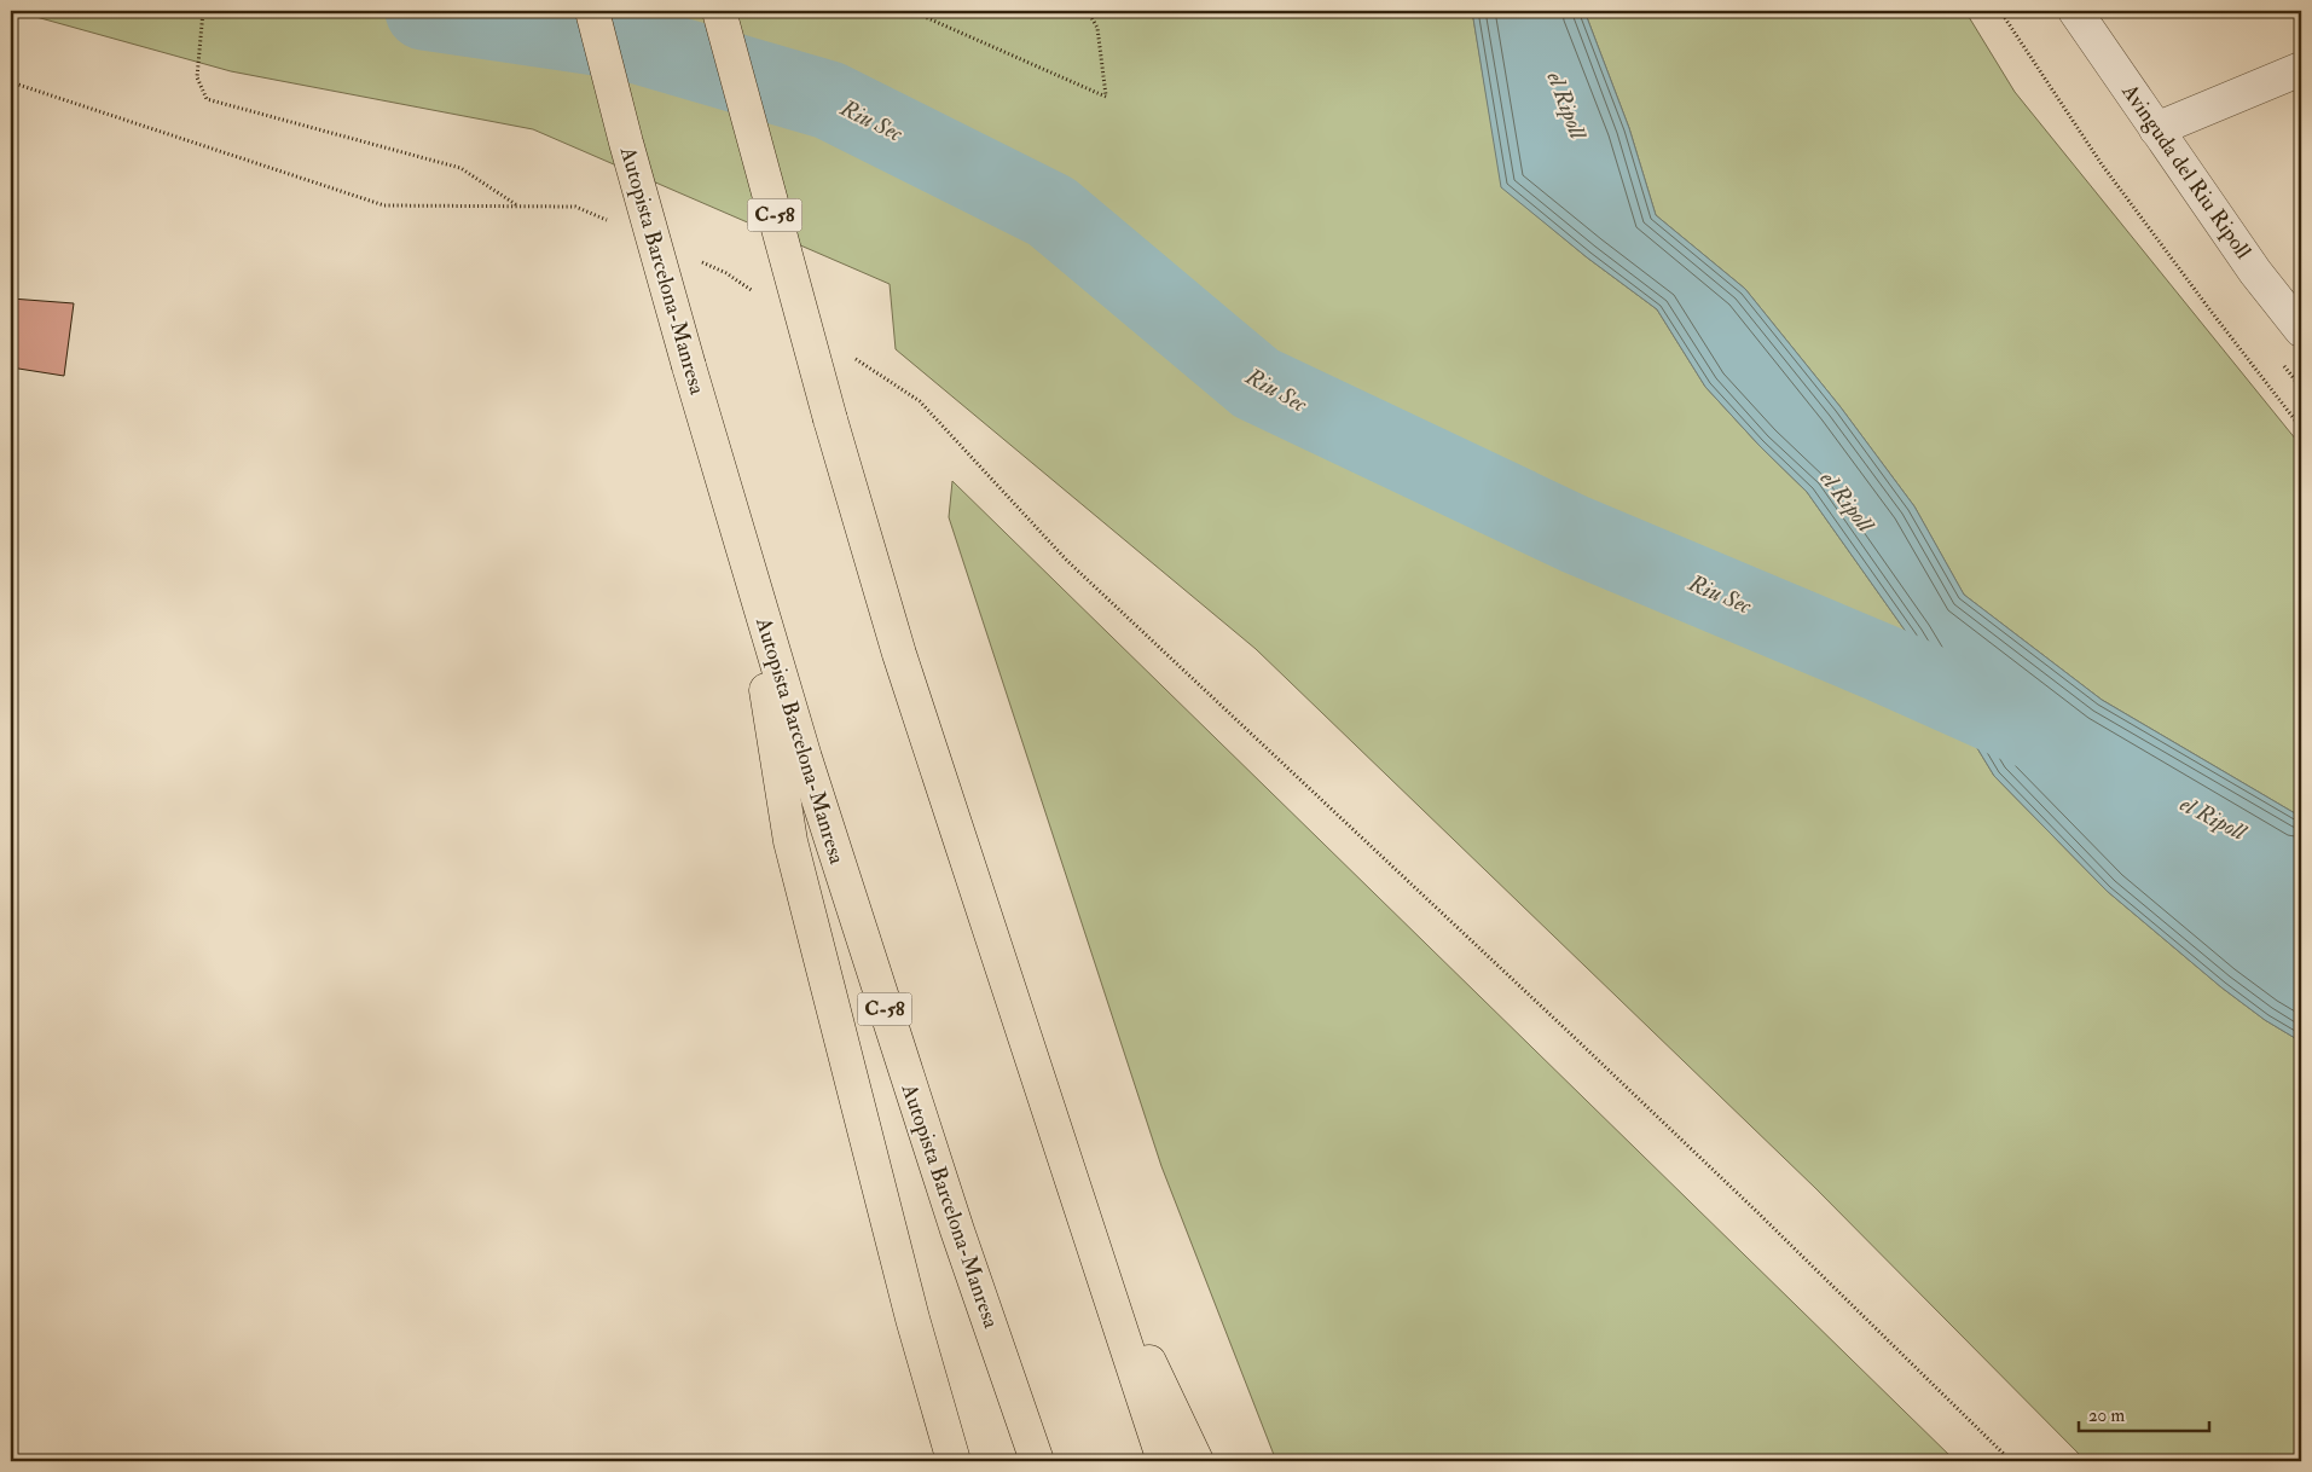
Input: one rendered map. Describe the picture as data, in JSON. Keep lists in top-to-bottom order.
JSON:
{
  "streets": {
    "highway": ["C-58", "Autopista Barcelona-Manresa"],
    "street": ["Avinguda del Riu Ripoll"]
  },
  "water": ["el Ripoll", "Riu Sec"],
  "scale_bar": "20 m"
}
